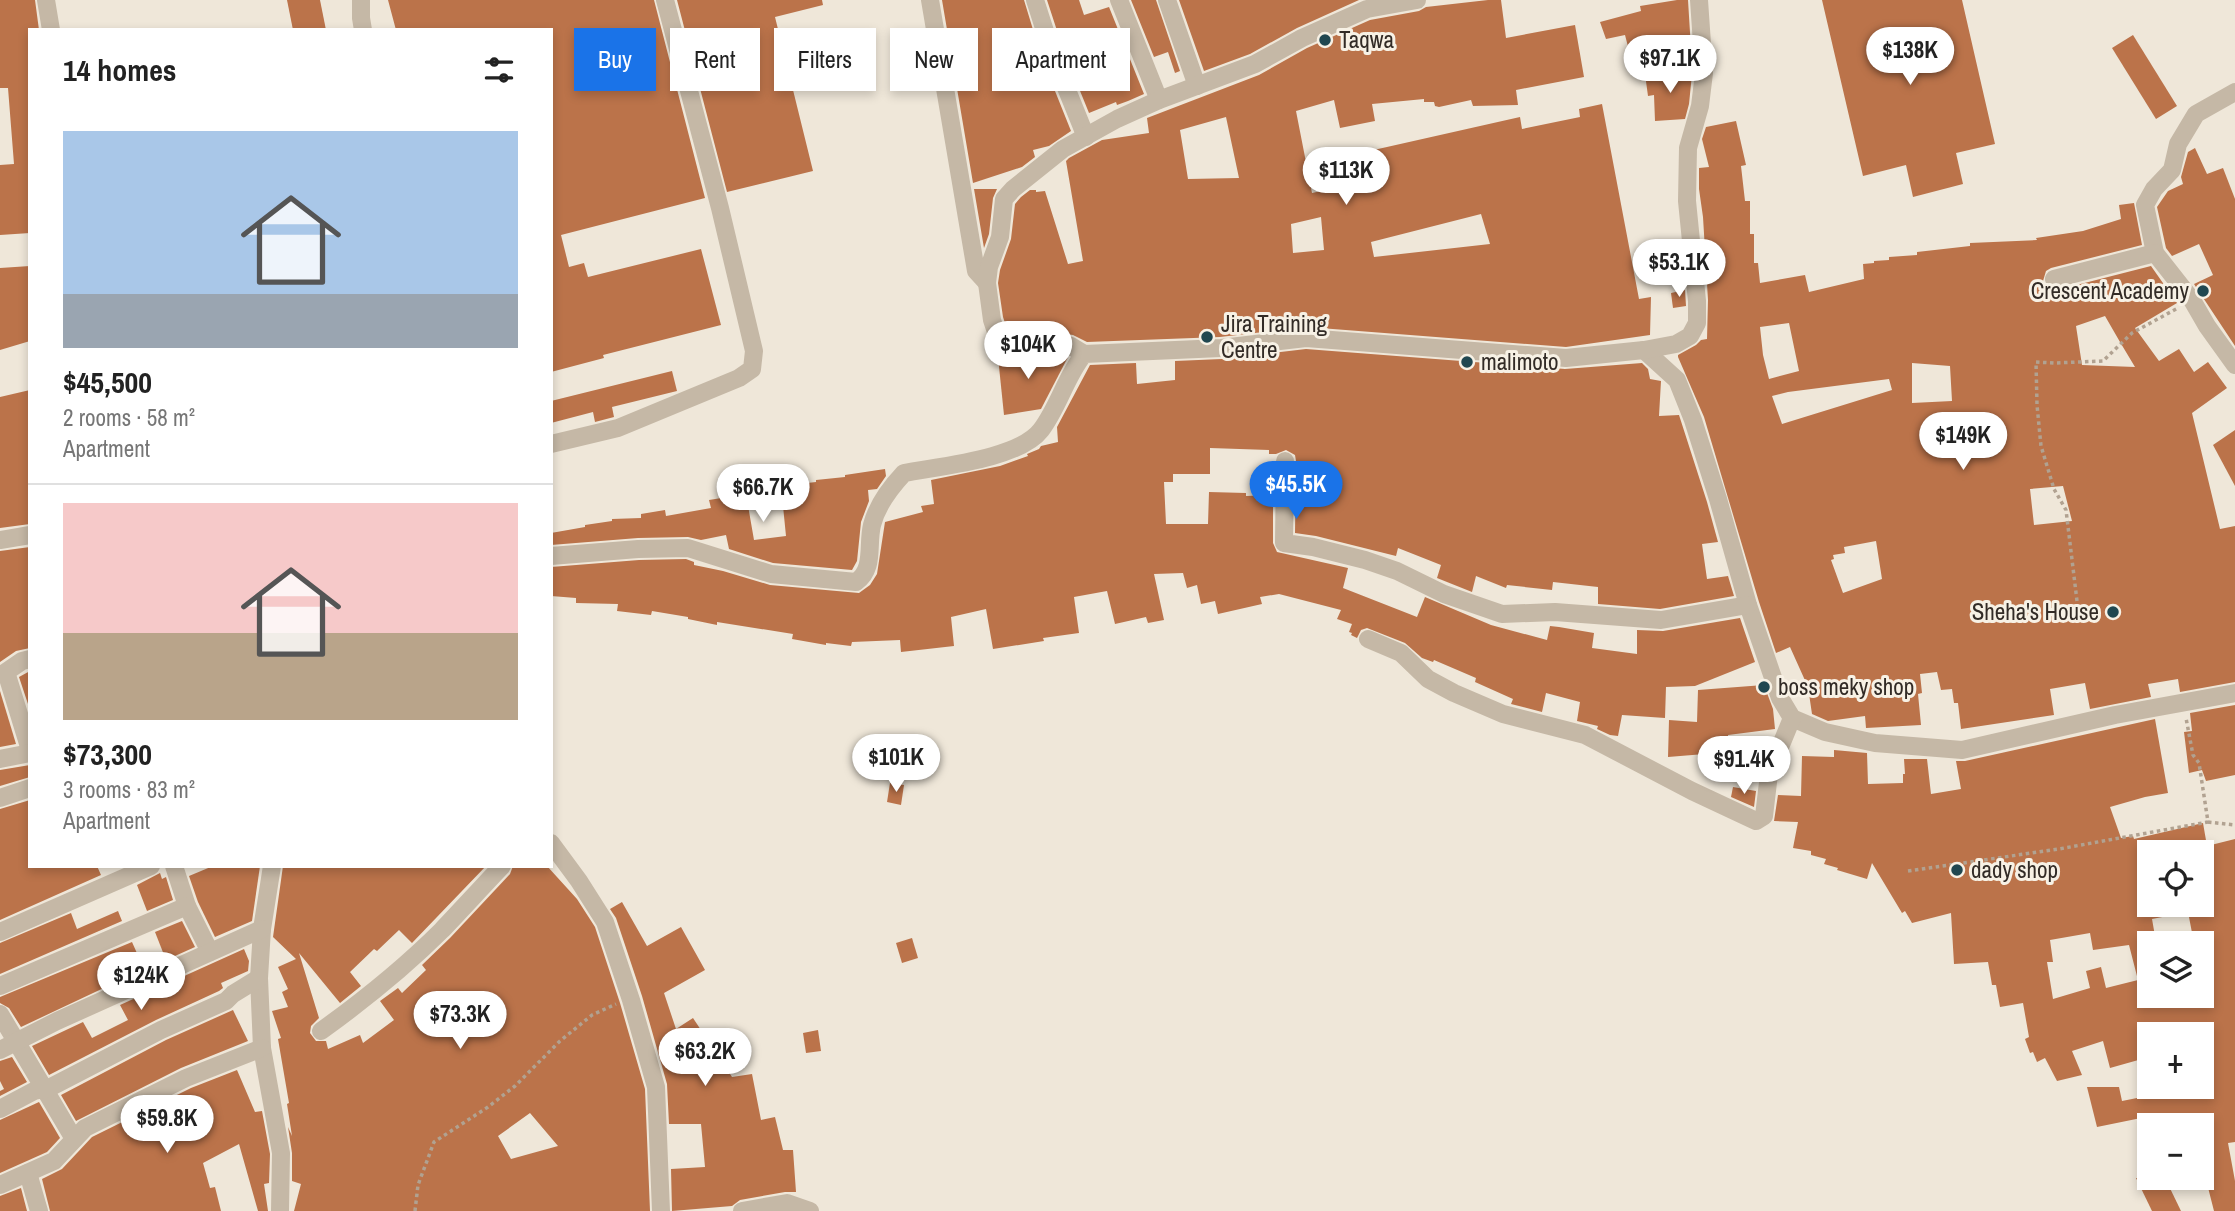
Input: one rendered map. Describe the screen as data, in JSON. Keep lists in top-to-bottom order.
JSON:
{
  "places": [
    "Taqwa",
    "Crescent Academy",
    "Jira Training Centre",
    "malimoto",
    "Sheha's House",
    "boss meky shop",
    "dady shop"
  ],
  "page": {
    "price": [
      "$138K",
      "$97.1K",
      "$113K",
      "$53.1K",
      "$104K",
      "$149K",
      "$45.5K",
      "$66.7K",
      "$101K",
      "$91.4K",
      "$124K",
      "$73.3K",
      "$63.2K",
      "$59.8K"
    ],
    "chip": [
      "Buy",
      "Rent",
      "Filters",
      "New",
      "Apartment"
    ],
    "heading": "14 homes",
    "list": [
      {
        "name": "$45,500",
        "note": "2 rooms · 58 m² · Apartment"
      },
      {
        "name": "$73,300",
        "note": "3 rooms · 83 m² · Apartment"
      }
    ],
    "map_buttons": ["+", "−"]
  }
}
